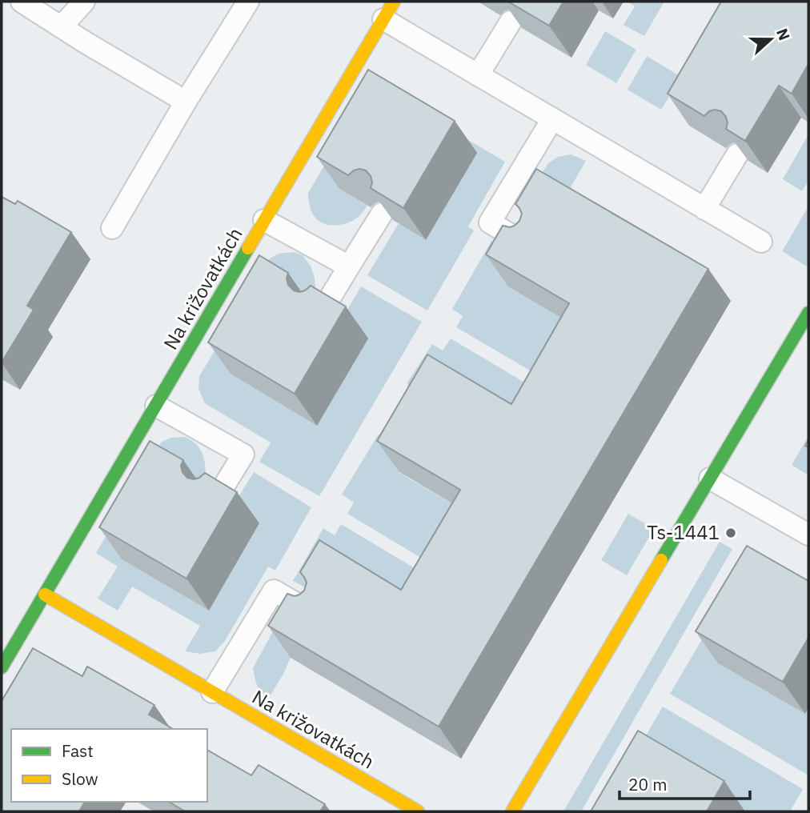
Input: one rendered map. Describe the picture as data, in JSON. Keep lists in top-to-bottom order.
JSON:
{
  "streets": {
    "street": ["Na križovatkách"]
  },
  "places": ["Ts-1441"],
  "legend": ["Fast", "Slow"],
  "scale_bar": "20 m",
  "north": "right"
}
